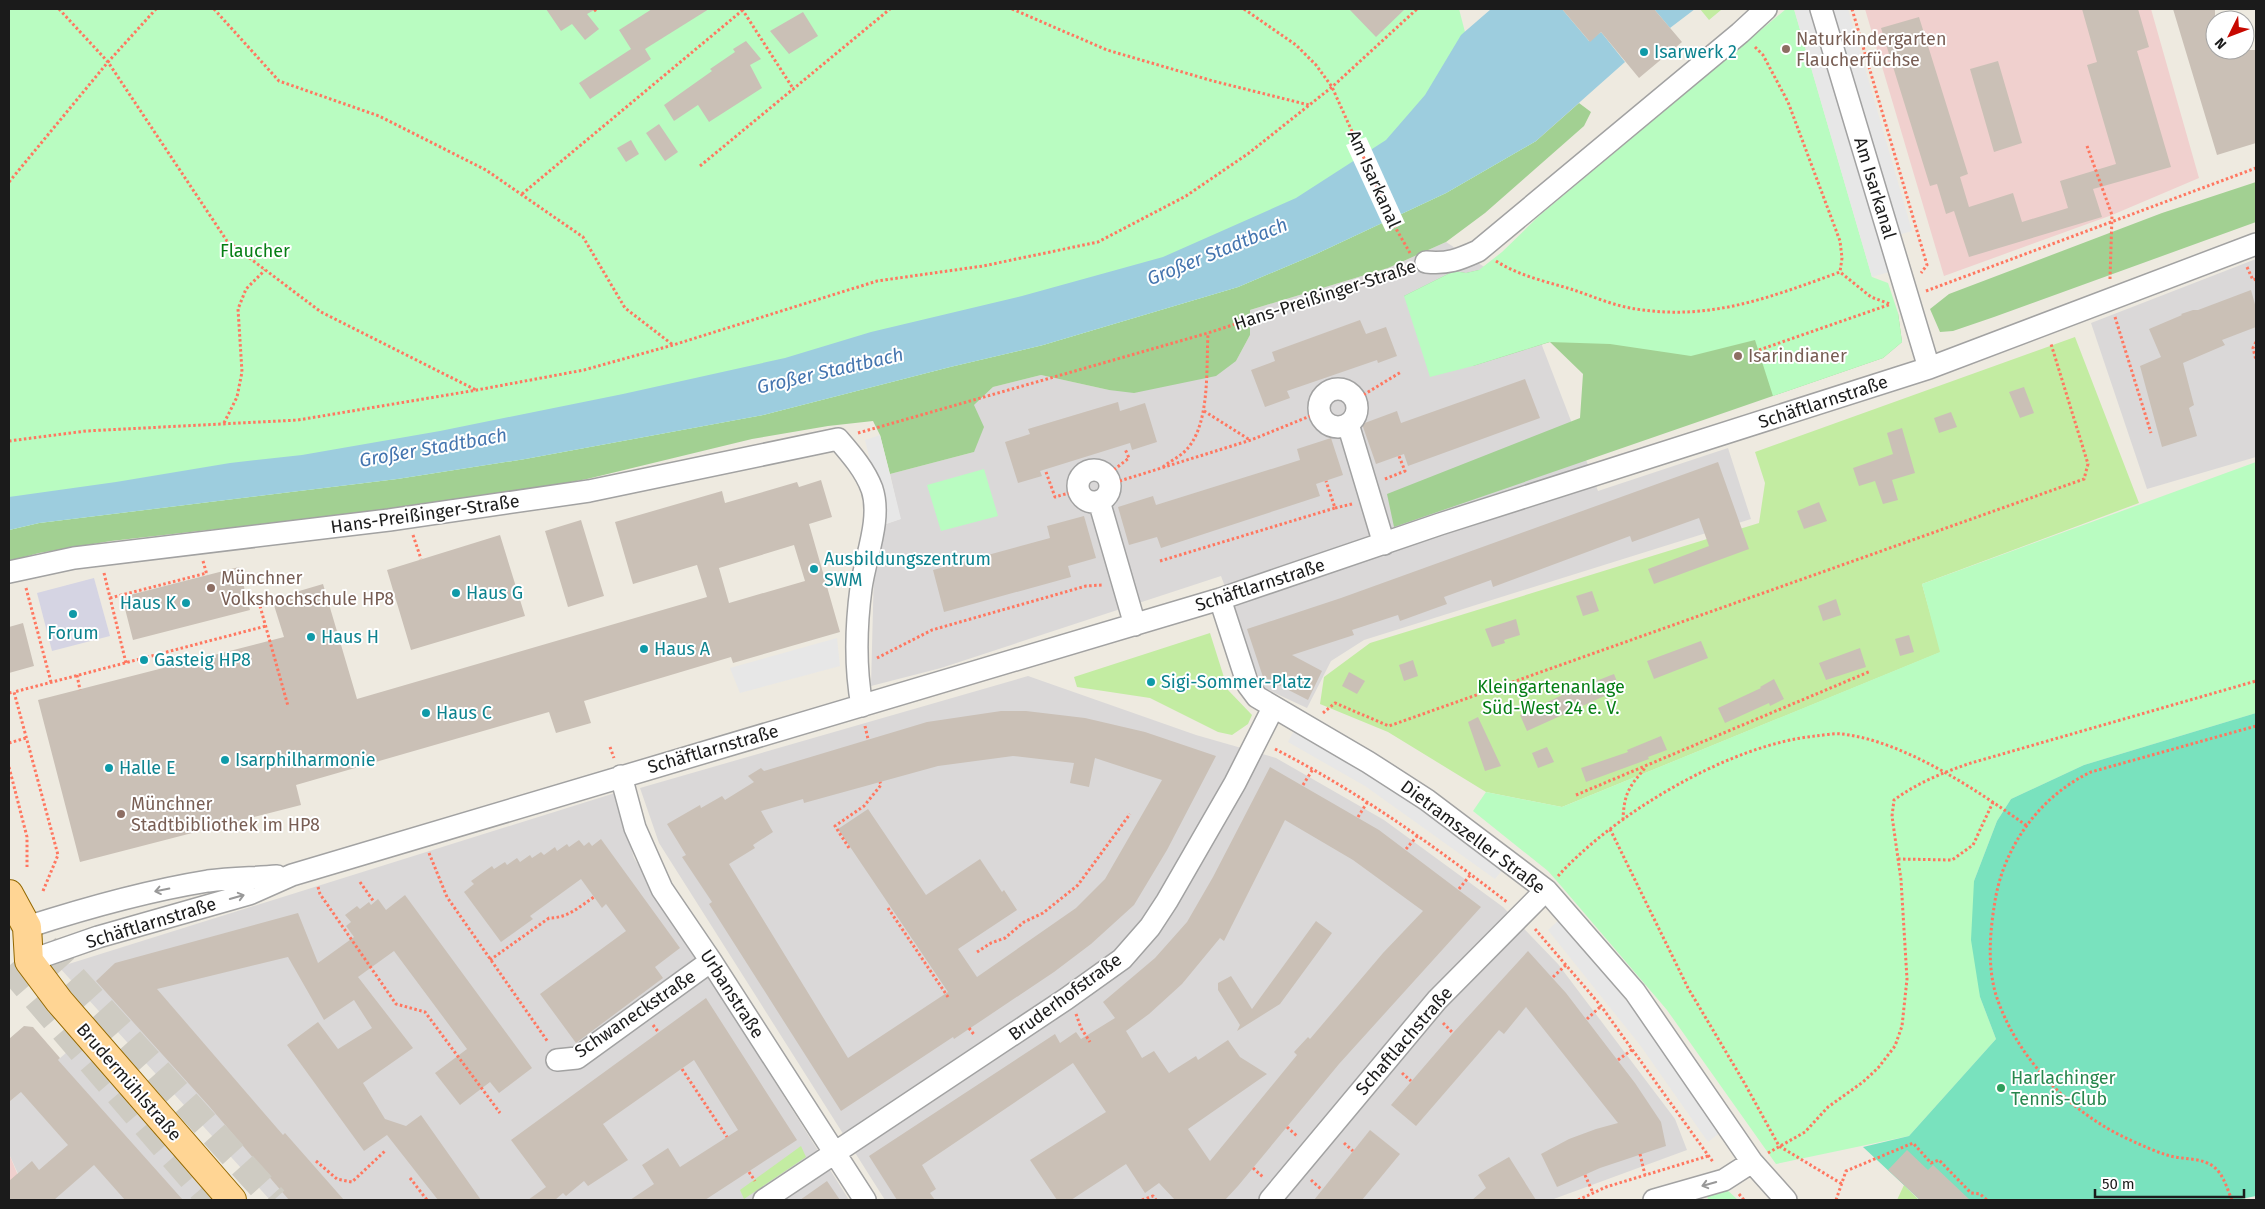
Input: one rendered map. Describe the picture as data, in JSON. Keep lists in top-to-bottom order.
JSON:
{
  "streets": {
    "main road": ["Brudermühlstraße"],
    "street": [
      "Am Isarkanal",
      "Hans-Preißinger-Straße",
      "Schäftlarnstraße",
      "Dietramszeller Straße",
      "Urbanstraße",
      "Bruderhofstraße",
      "Schwaneckstraße",
      "Schaftlachstraße"
    ]
  },
  "crossings": [
    ["Am Isarkanal", "Hans-Preißinger-Straße"],
    ["Am Isarkanal", "Schäftlarnstraße"],
    ["Schäftlarnstraße", "Dietramszeller Straße"],
    ["Schäftlarnstraße", "Urbanstraße"],
    ["Schäftlarnstraße", "Brudermühlstraße"],
    ["Dietramszeller Straße", "Bruderhofstraße"],
    ["Dietramszeller Straße", "Schaftlachstraße"],
    ["Urbanstraße", "Bruderhofstraße"],
    ["Urbanstraße", "Schwaneckstraße"]
  ],
  "water": ["Großer Stadtbach"],
  "parks": ["Flaucher", "Kleingartenanlage Süd-West 24 e. V."],
  "places": [
    "Naturkindergarten Flaucherfüchse",
    "Isarwerk 2",
    "Isarindianer",
    "Ausbildungszentrum SWM",
    "Münchner Volkshochschule HP8",
    "Haus G",
    "Haus K",
    "Forum",
    "Haus H",
    "Haus A",
    "Gasteig HP8",
    "Sigi-Sommer-Platz",
    "Haus C",
    "Isarphilharmonie",
    "Halle E",
    "Münchner Stadtbibliothek im HP8",
    "Harlachinger Tennis-Club"
  ],
  "scale_bar": "50 m",
  "north": "bottom left"
}
